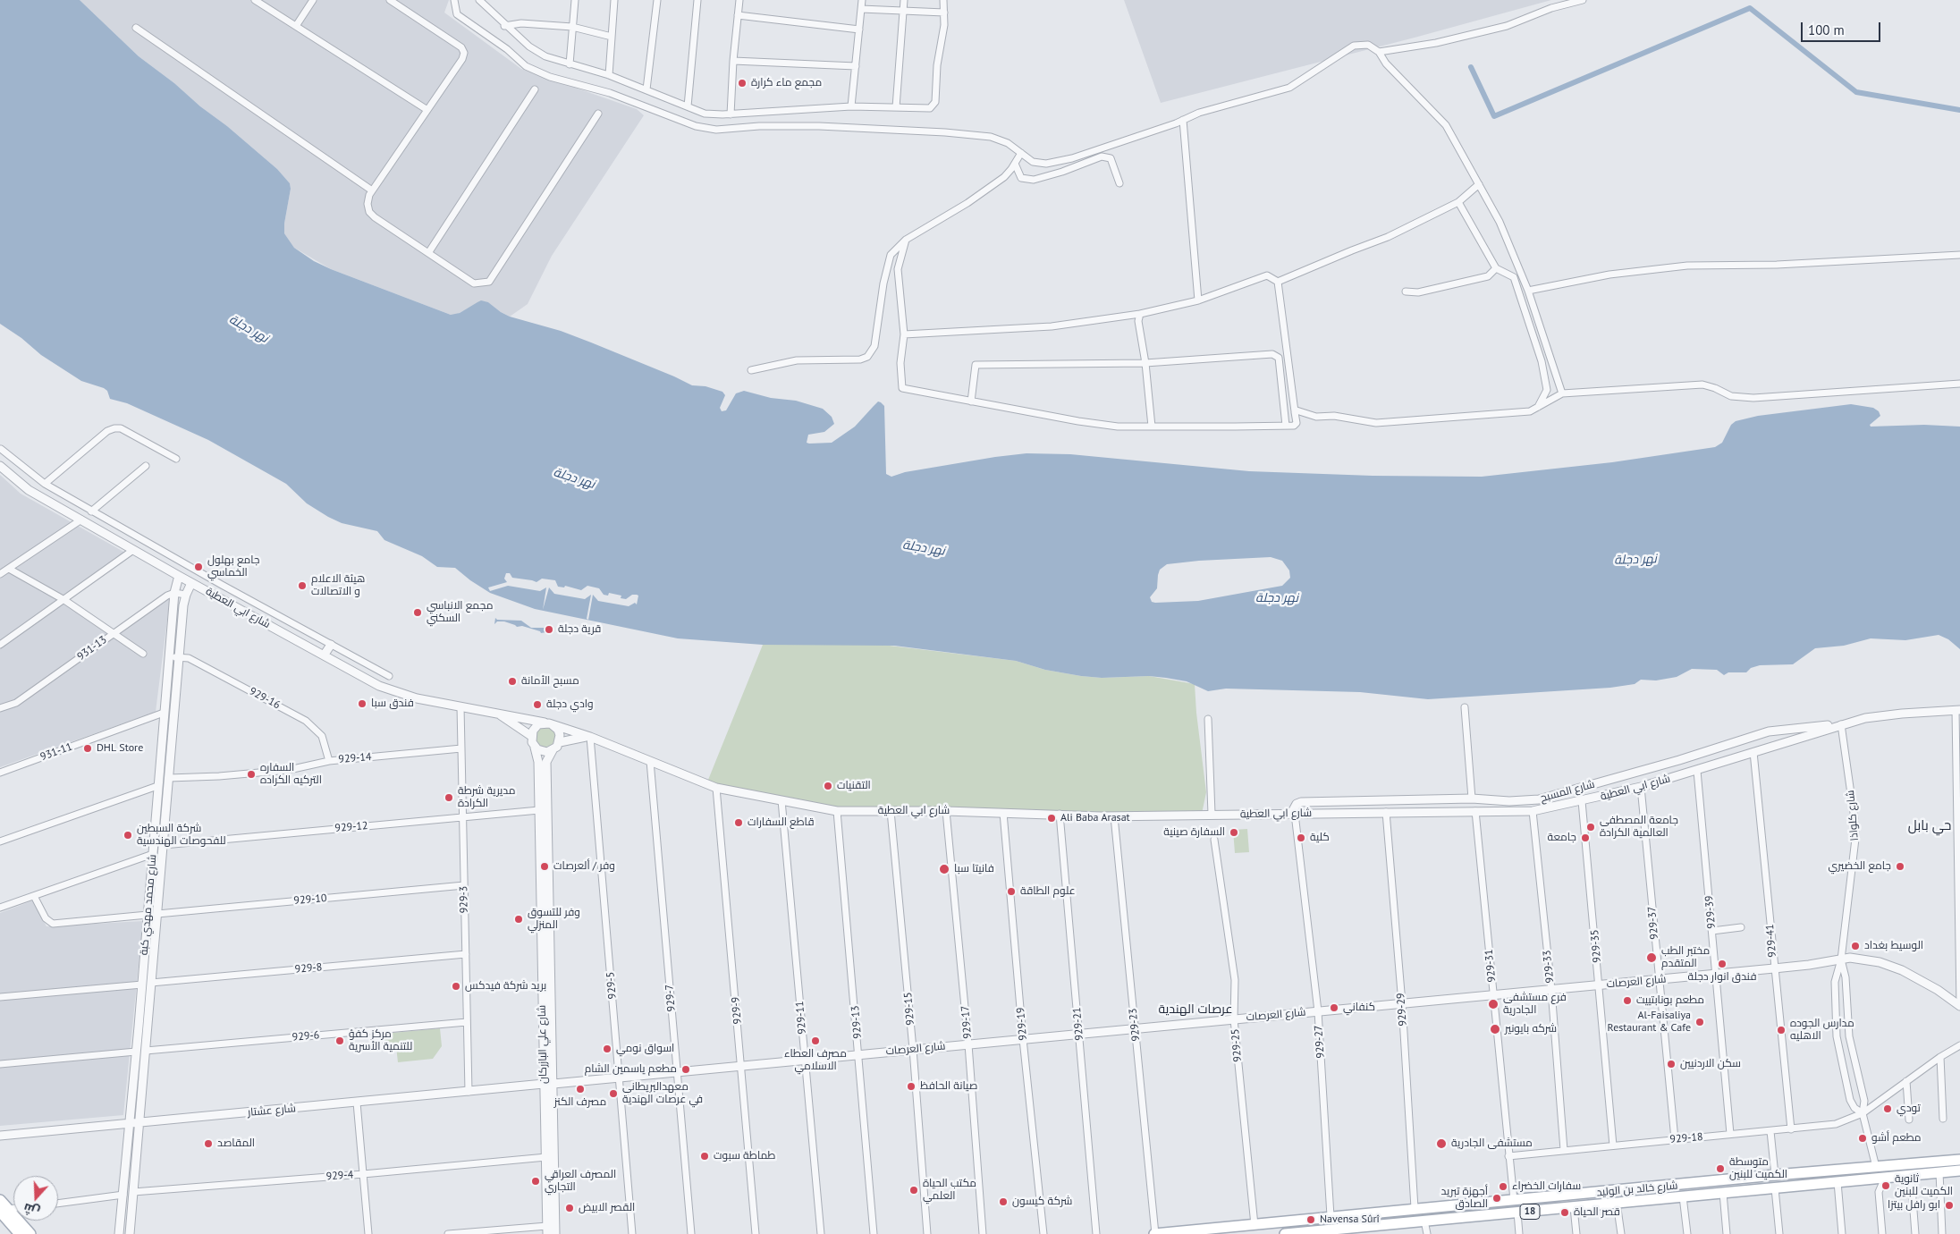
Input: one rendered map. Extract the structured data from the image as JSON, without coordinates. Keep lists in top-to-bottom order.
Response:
{
  "streets": {
    "main road": ["شارع خالد بن الوليد", "18"],
    "street": [
      "شارع ابي العطية",
      "931-13",
      "929-16",
      "931-11",
      "929-14",
      "شارع المسبح",
      "شارع كلواذا",
      "929-12",
      "929-10",
      "929-3",
      "شارع محمد مهدي كبة",
      "929-39",
      "929-37",
      "929-41",
      "929-35",
      "929-31",
      "929-33",
      "929-8",
      "شارع العرصات",
      "929-5",
      "929-7",
      "929-15",
      "929-29",
      "929-9",
      "929-11",
      "929-13",
      "929-17",
      "929-19",
      "929-21",
      "929-23",
      "929-6",
      "929-27",
      "شارع علي البازركان",
      "929-25",
      "شارع عشتار",
      "929-18",
      "929-4"
    ]
  },
  "crossings": [
    ["شارع ابي العطية", "شارع المسبح"],
    ["شارع ابي العطية", "شارع كلواذا"],
    ["شارع ابي العطية", "929-3"],
    ["شارع ابي العطية", "شارع محمد مهدي كبة"],
    ["شارع ابي العطية", "929-39"],
    ["شارع ابي العطية", "929-37"],
    ["شارع ابي العطية", "929-41"],
    ["شارع ابي العطية", "929-35"],
    ["شارع ابي العطية", "929-31"],
    ["شارع ابي العطية", "929-33"],
    ["شارع ابي العطية", "929-5"],
    ["شارع ابي العطية", "929-7"],
    ["شارع ابي العطية", "929-15"],
    ["شارع ابي العطية", "929-29"],
    ["شارع ابي العطية", "929-9"],
    ["شارع ابي العطية", "929-11"],
    ["شارع ابي العطية", "929-13"],
    ["شارع ابي العطية", "929-17"],
    ["شارع ابي العطية", "929-19"],
    ["شارع ابي العطية", "929-21"],
    ["شارع ابي العطية", "929-23"],
    ["شارع ابي العطية", "929-27"],
    ["شارع ابي العطية", "شارع علي البازركان"],
    ["931-13", "شارع محمد مهدي كبة"],
    ["929-16", "929-14"],
    ["929-16", "شارع محمد مهدي كبة"],
    ["931-11", "شارع محمد مهدي كبة"],
    ["929-14", "929-3"],
    ["929-14", "شارع محمد مهدي كبة"],
    ["شارع المسبح", "شارع كلواذا"],
    ["شارع المسبح", "929-27"],
    ["شارع كلواذا", "شارع العرصات"],
    ["شارع كلواذا", "929-18"],
    ["شارع كلواذا", "شارع خالد بن الوليد"],
    ["929-12", "929-3"],
    ["929-12", "شارع محمد مهدي كبة"],
    ["929-12", "شارع علي البازركان"],
    ["929-10", "929-3"],
    ["929-10", "شارع محمد مهدي كبة"],
    ["929-3", "929-8"],
    ["929-3", "929-6"],
    ["929-3", "شارع عشتار"],
    ["شارع محمد مهدي كبة", "929-8"],
    ["شارع محمد مهدي كبة", "929-6"],
    ["شارع محمد مهدي كبة", "شارع عشتار"],
    ["شارع محمد مهدي كبة", "929-4"],
    ["929-39", "شارع العرصات"],
    ["929-39", "929-18"],
    ["929-37", "شارع العرصات"],
    ["929-37", "929-18"],
    ["929-41", "شارع العرصات"],
    ["929-41", "929-18"],
    ["929-35", "شارع العرصات"],
    ["929-35", "929-18"],
    ["929-31", "شارع العرصات"],
    ["929-31", "929-18"],
    ["929-31", "شارع خالد بن الوليد"],
    ["929-33", "شارع العرصات"],
    ["929-33", "929-18"],
    ["شارع العرصات", "929-5"],
    ["شارع العرصات", "929-7"],
    ["شارع العرصات", "929-15"],
    ["شارع العرصات", "929-29"],
    ["شارع العرصات", "929-9"],
    ["شارع العرصات", "929-11"],
    ["شارع العرصات", "929-13"],
    ["شارع العرصات", "929-17"],
    ["شارع العرصات", "929-19"],
    ["شارع العرصات", "929-21"],
    ["شارع العرصات", "929-23"],
    ["شارع العرصات", "929-27"],
    ["شارع العرصات", "شارع علي البازركان"],
    ["شارع العرصات", "929-25"],
    ["929-29", "شارع خالد بن الوليد"],
    ["929-23", "شارع خالد بن الوليد"],
    ["929-27", "شارع خالد بن الوليد"],
    ["شارع علي البازركان", "شارع عشتار"],
    ["شارع علي البازركان", "929-4"],
    ["929-25", "شارع خالد بن الوليد"]
  ],
  "districts": ["حي بابل", "عرصات الهندية"],
  "water": ["نهر دجلة"],
  "places": [
    "مجمع ماء كرارة",
    "جامع بهلول الخماسي",
    "هيئة الاعلام و الاتصالات",
    "مجمع الانباسي السكني",
    "قرية دجلة",
    "مسبح الأمانة",
    "فندق سبا",
    "وادي دجلة",
    "DHL Store",
    "السفاره التركيه الكراده",
    "التقنيات",
    "مديرية شرطة الكرادة",
    "Ali Baba Arasat",
    "قاطع السفارات",
    "جامعة المصطفى العالمية الكرادة",
    "السفارة صينية",
    "شركة السبطين للفحوصات الهندسية",
    "كلية",
    "جامعة",
    "وفر / ألعرصات",
    "جامع الخضيري",
    "فانيتا سبا",
    "علوم الطاقة",
    "وفر للتسوق المنزلي",
    "الوسيط بغداد",
    "مختبر الطب المتقدم",
    "فندق انوار دجلة",
    "بريد شركة فيدكس",
    "مطعم بونابتييت",
    "فرع مستشفى الجادرية",
    "كنفاني",
    "Al-Faisaliya Restaurant & Cafe",
    "شركه بايونير",
    "مدارس الجوده الاهليه",
    "مركز كفؤ للتنمية الأسرية",
    "مصرف العطاء الاسلامي",
    "اسواق نومي",
    "سكن الاردنيين",
    "مطعم ياسمين الشام",
    "صيانة الحافظ",
    "مصرف الكنز",
    "معهدالبريطاني في عرصات الهندية",
    "تودي",
    "مطعم أشو",
    "المقاصد",
    "مستشفى الجادرية",
    "طماطة سبوت",
    "متوسطة الكميت للبنين",
    "المصرف العراقي التجاري",
    "ثانوية الكميت للبنين",
    "سفارات الخضراء",
    "مكتب الحياة العلمي",
    "أجهزة تبريد الصادق",
    "شركة كيسون",
    "ابو رافل بيتزا",
    "القصر الابيض",
    "قصر الحياة",
    "Navensa Sûrî"
  ],
  "scale_bar": "100 m",
  "north": "bottom"
}
